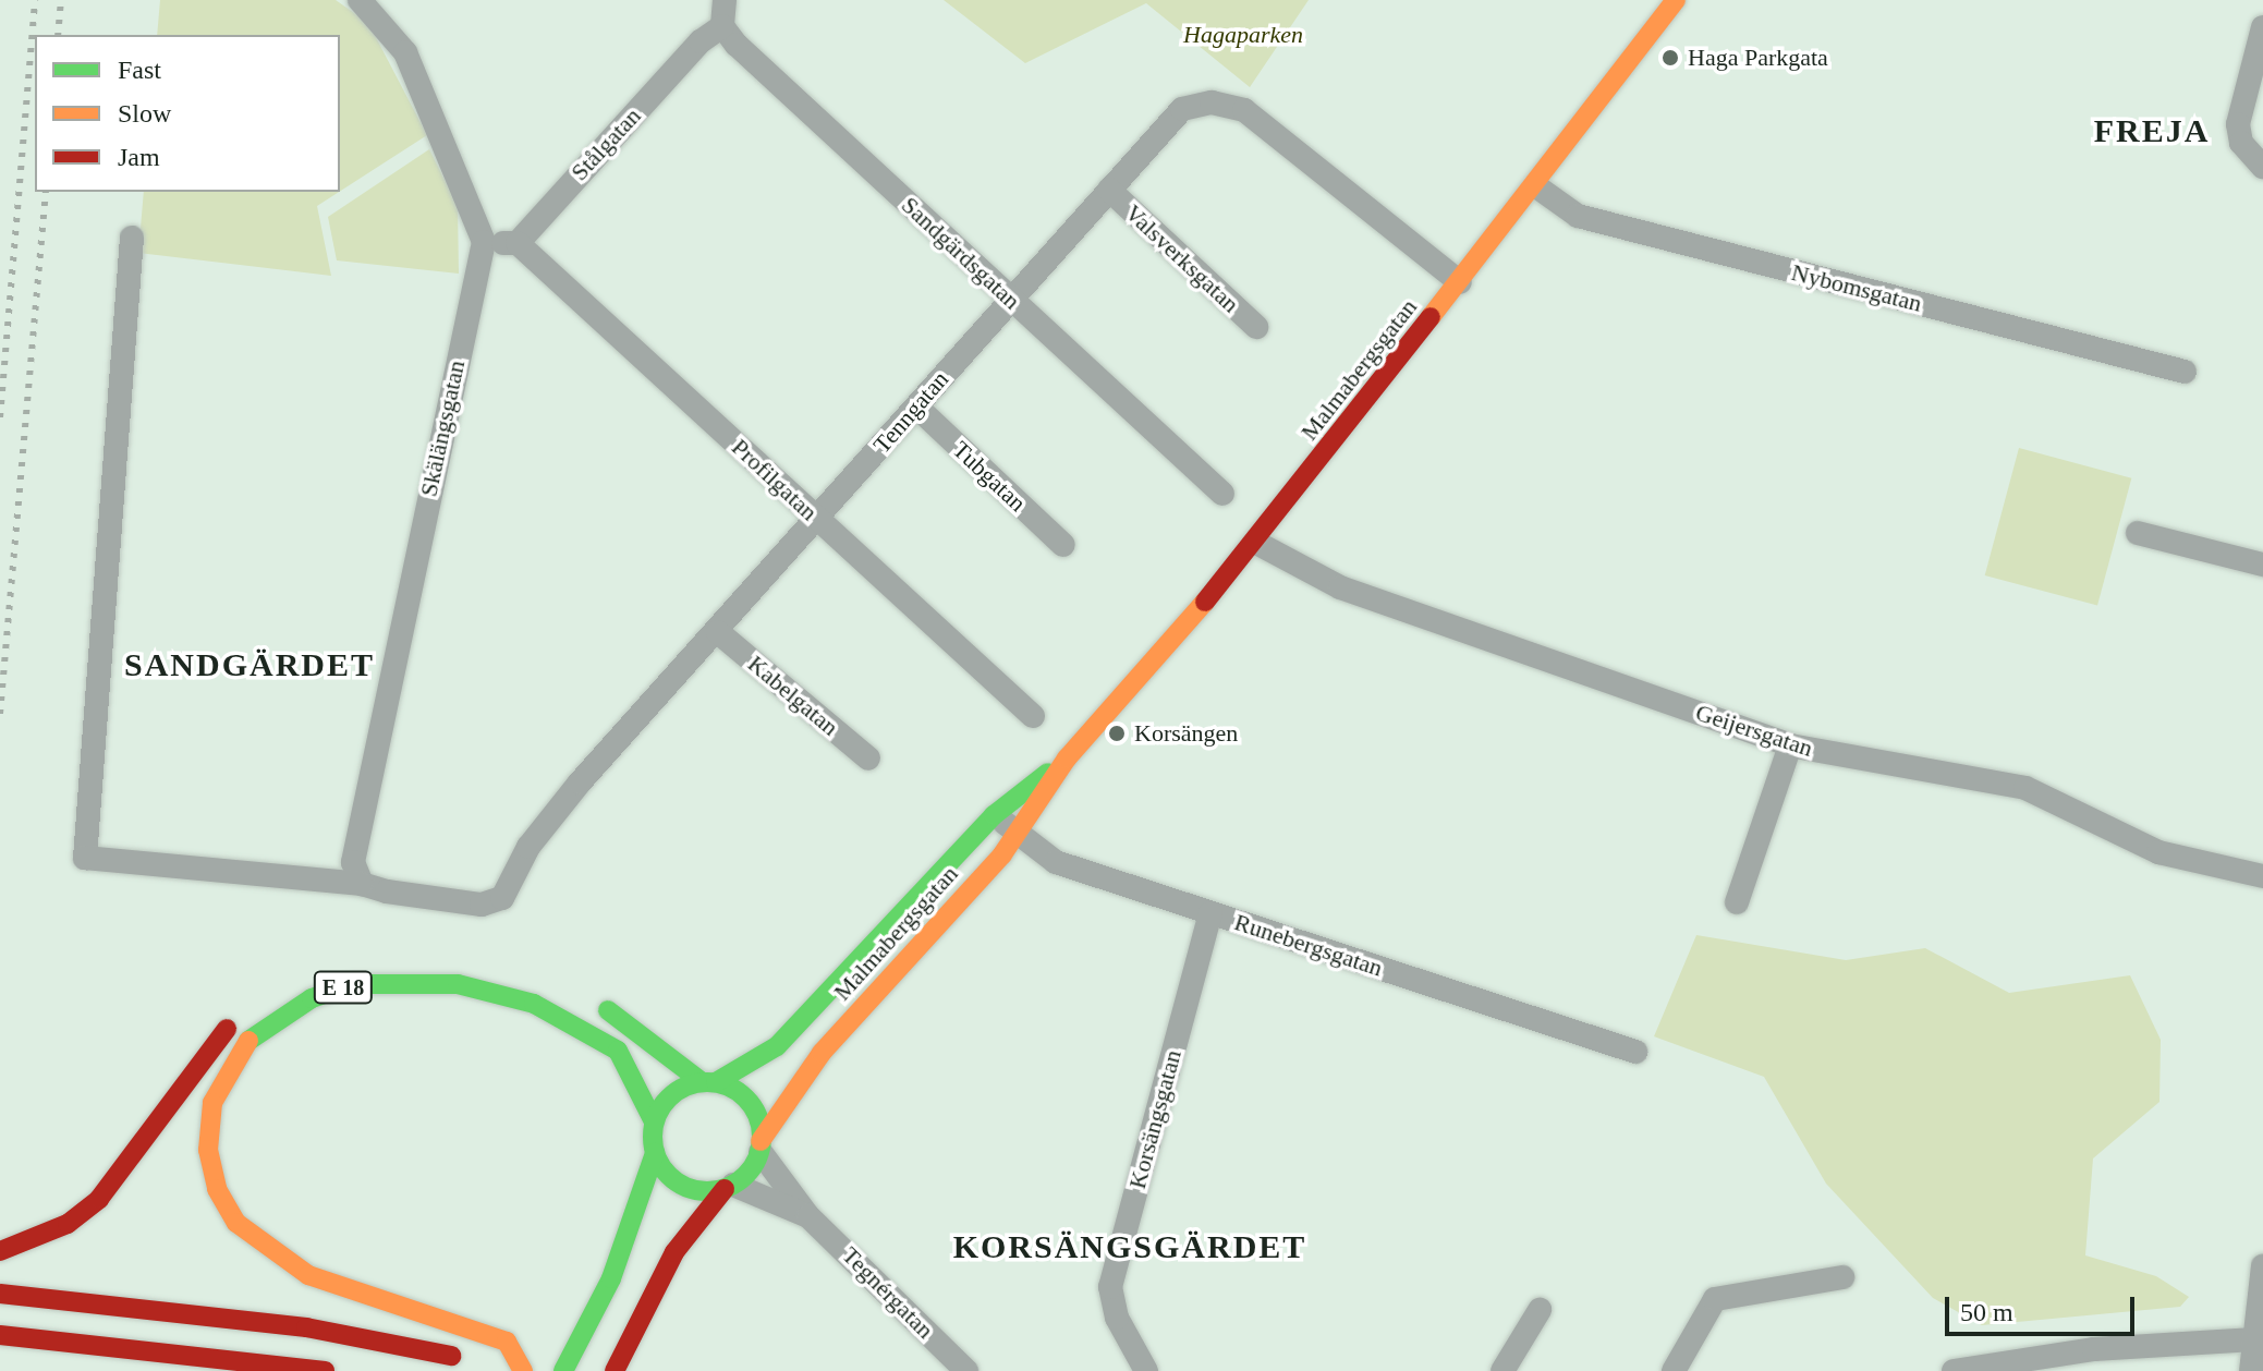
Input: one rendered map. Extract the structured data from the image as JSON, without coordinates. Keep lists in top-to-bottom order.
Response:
{
  "streets": {
    "main road": ["Malmabergsgatan", "E 18"],
    "street": [
      "Stålgatan",
      "Sandgärdsgatan",
      "Valsverksgatan",
      "Nybomsgatan",
      "Tenngatan",
      "Skälängsgatan",
      "Tubgatan",
      "Profilgatan",
      "Kabelgatan",
      "Geijersgatan",
      "Runebergsgatan",
      "Korsängsgatan",
      "Tegnérgatan"
    ]
  },
  "crossings": [
    ["Stålgatan", "Sandgärdsgatan"],
    ["Stålgatan", "Profilgatan"],
    ["Sandgärdsgatan", "Tenngatan"],
    ["Valsverksgatan", "Tenngatan"],
    ["Nybomsgatan", "Malmabergsgatan"],
    ["Malmabergsgatan", "Tenngatan"],
    ["Malmabergsgatan", "Geijersgatan"],
    ["Malmabergsgatan", "Runebergsgatan"],
    ["Malmabergsgatan", "E 18"],
    ["Malmabergsgatan", "Tegnérgatan"],
    ["Tenngatan", "Skälängsgatan"],
    ["Tenngatan", "Tubgatan"],
    ["Tenngatan", "Profilgatan"],
    ["Tenngatan", "Kabelgatan"],
    ["Runebergsgatan", "Korsängsgatan"],
    ["E 18", "Tegnérgatan"]
  ],
  "districts": ["FREJA", "SANDGÄRDET", "KORSÄNGSGÄRDET"],
  "parks": ["Hagaparken"],
  "places": ["Haga Parkgata", "Korsängen"],
  "legend": ["Fast", "Slow", "Jam"],
  "scale_bar": "50 m"
}
